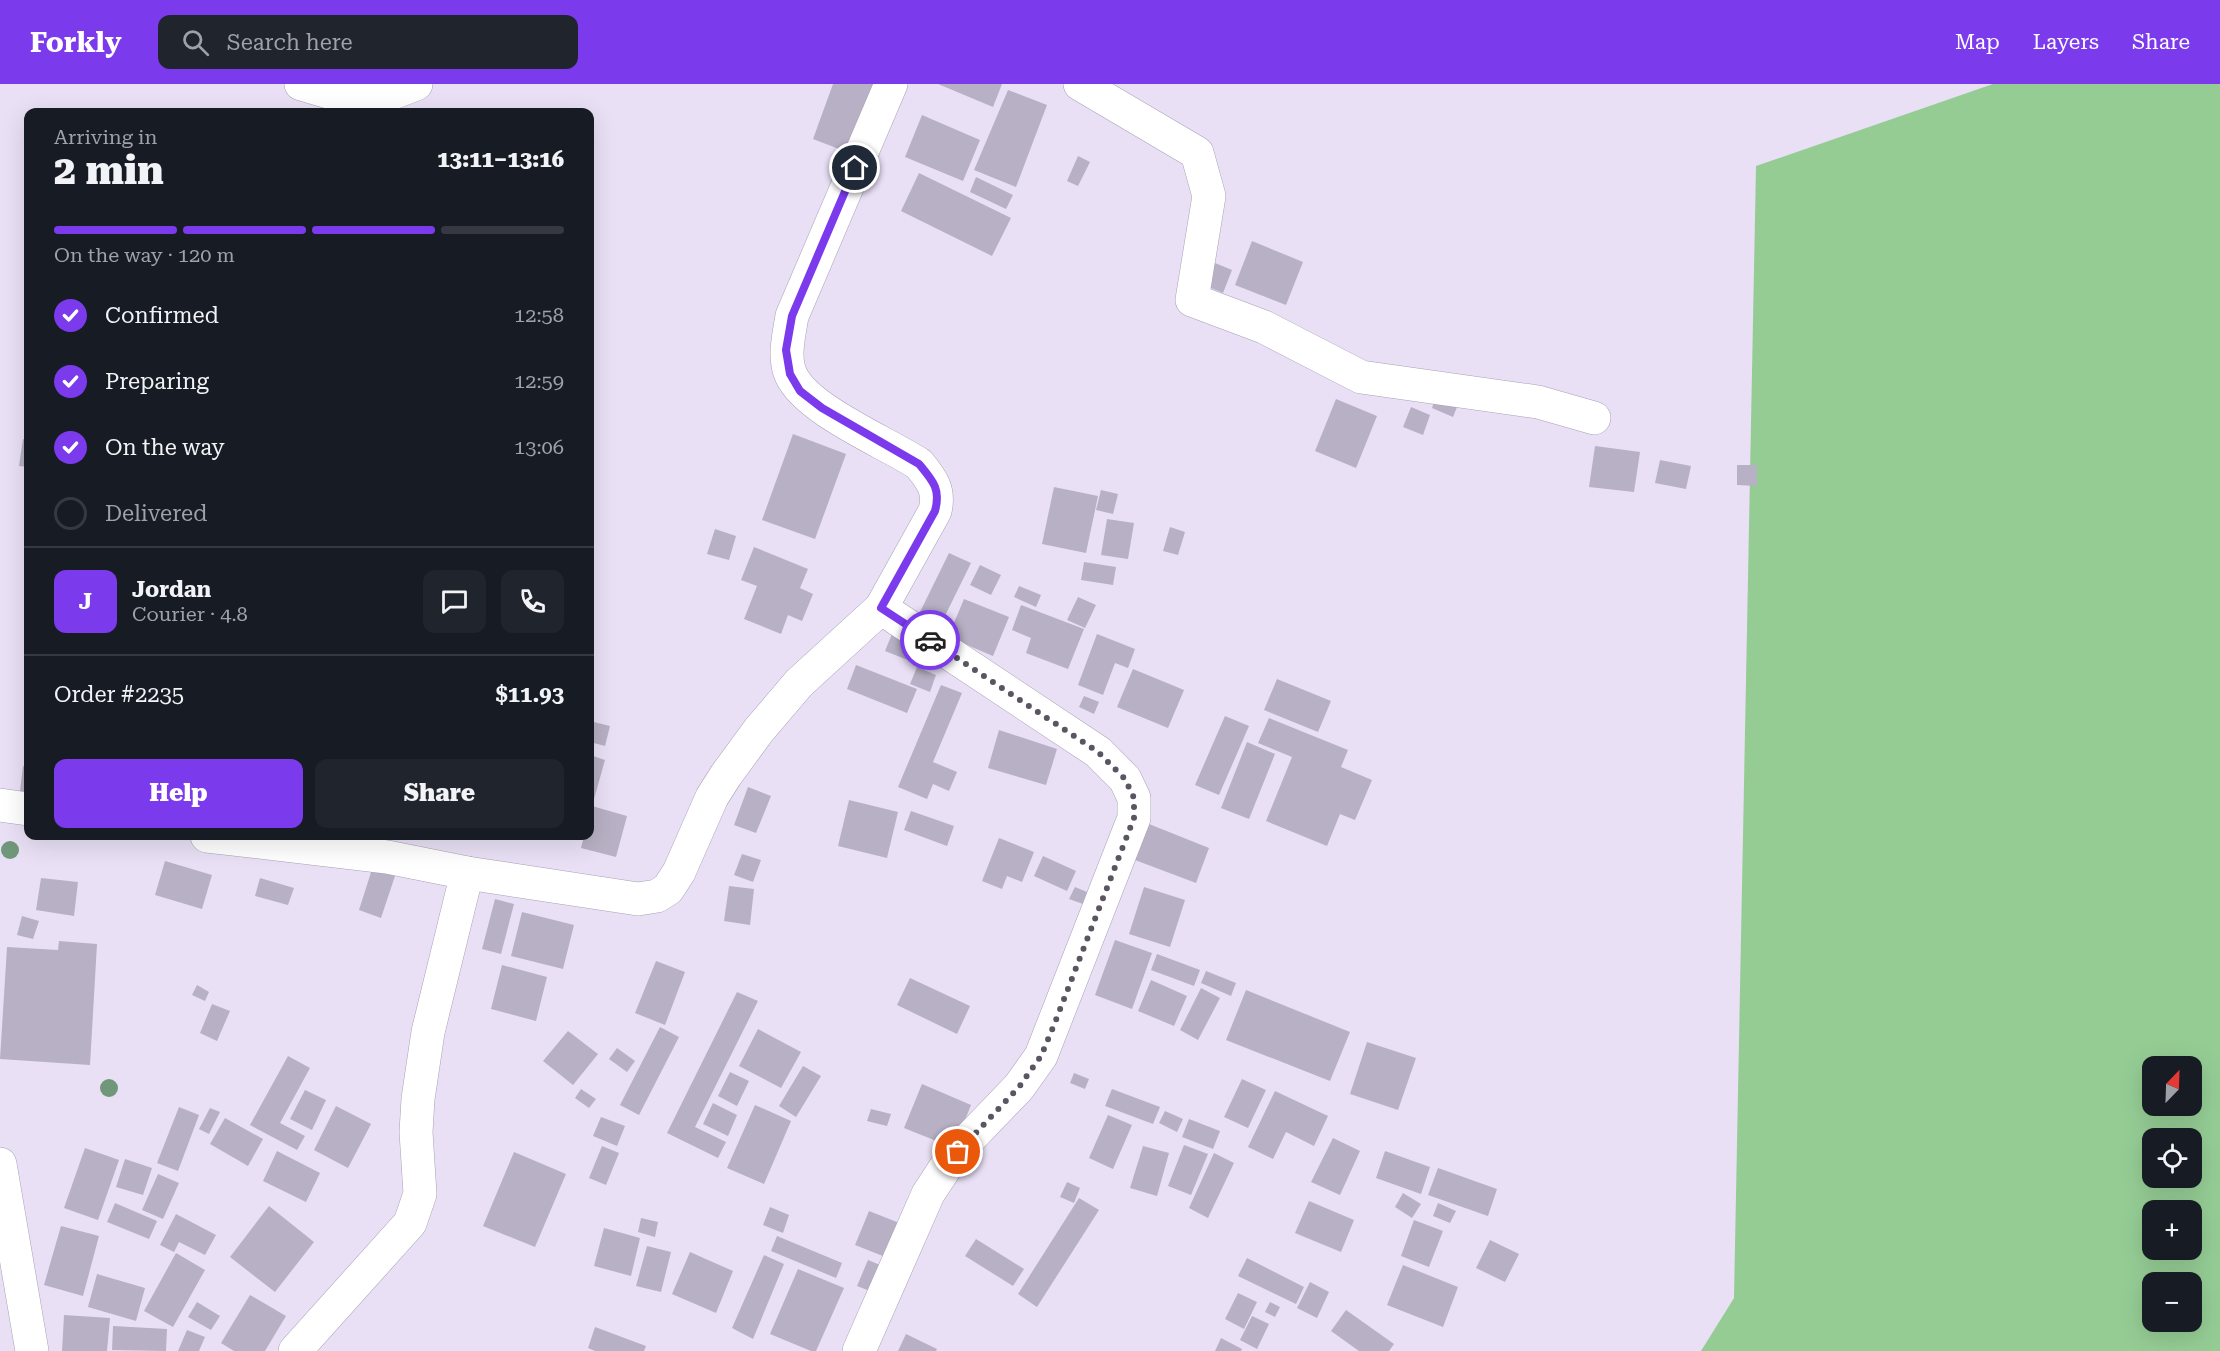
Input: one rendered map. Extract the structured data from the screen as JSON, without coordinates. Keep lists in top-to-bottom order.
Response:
{
  "north": "top right",
  "page": {
    "header": "Forkly",
    "search": "Search here",
    "nav": ["Map", "Layers", "Share"],
    "heading": ["2 min", "Arriving in", "13:11–13:16"],
    "panel": [
      "Jordan",
      "Courier · 4.8",
      "Order #2235",
      "$11.93"
    ],
    "bar": "On the way · 120 m",
    "list": [
      ["Confirmed", "12:58"],
      ["Preparing", "12:59"],
      ["On the way", "13:06"],
      "Delivered"
    ],
    "round": "J",
    "buttons": ["Help", "Share"],
    "map_buttons": ["+", "−"]
  }
}
